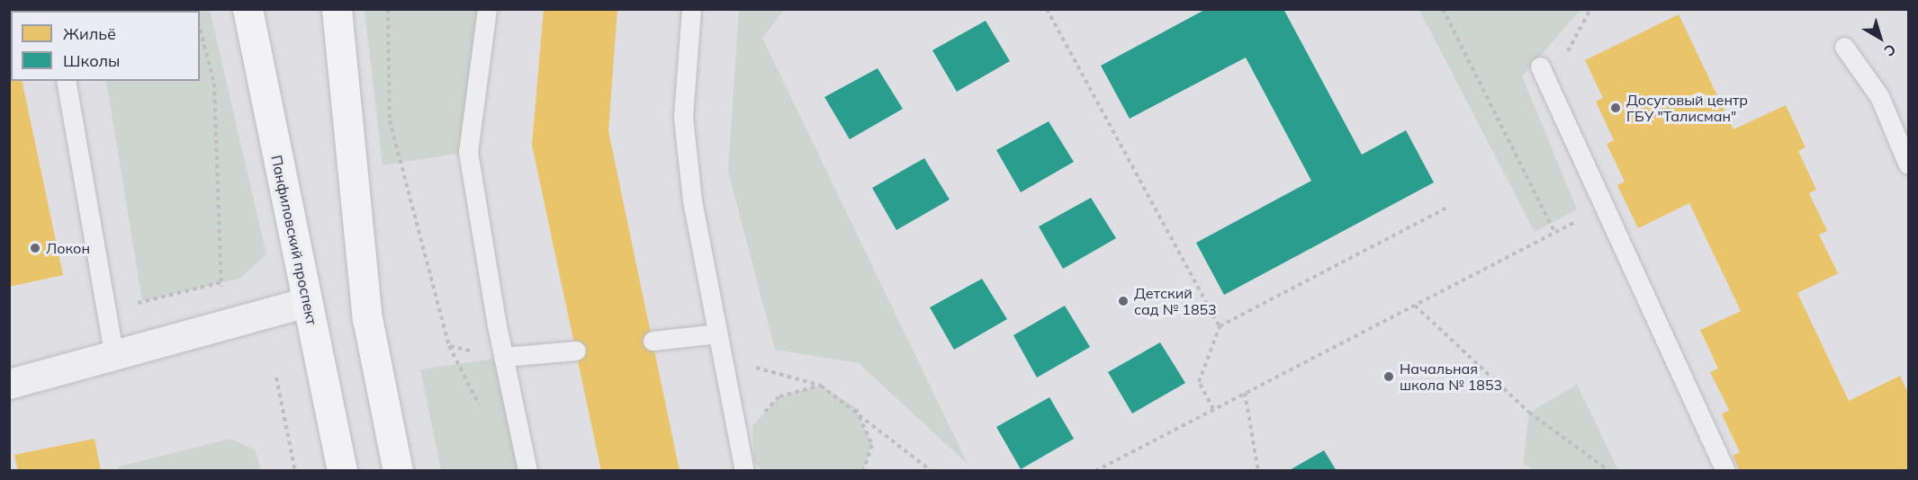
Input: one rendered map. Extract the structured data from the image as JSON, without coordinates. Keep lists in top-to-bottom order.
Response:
{
  "streets": {
    "main road": ["Панфиловский проспект"]
  },
  "places": [
    "Досуговый центр ГБУ \"Талисман\"",
    "Локон",
    "Детский сад № 1853",
    "Начальная школа № 1853"
  ],
  "legend": ["Жильё", "Школы"],
  "north": "bottom right"
}
